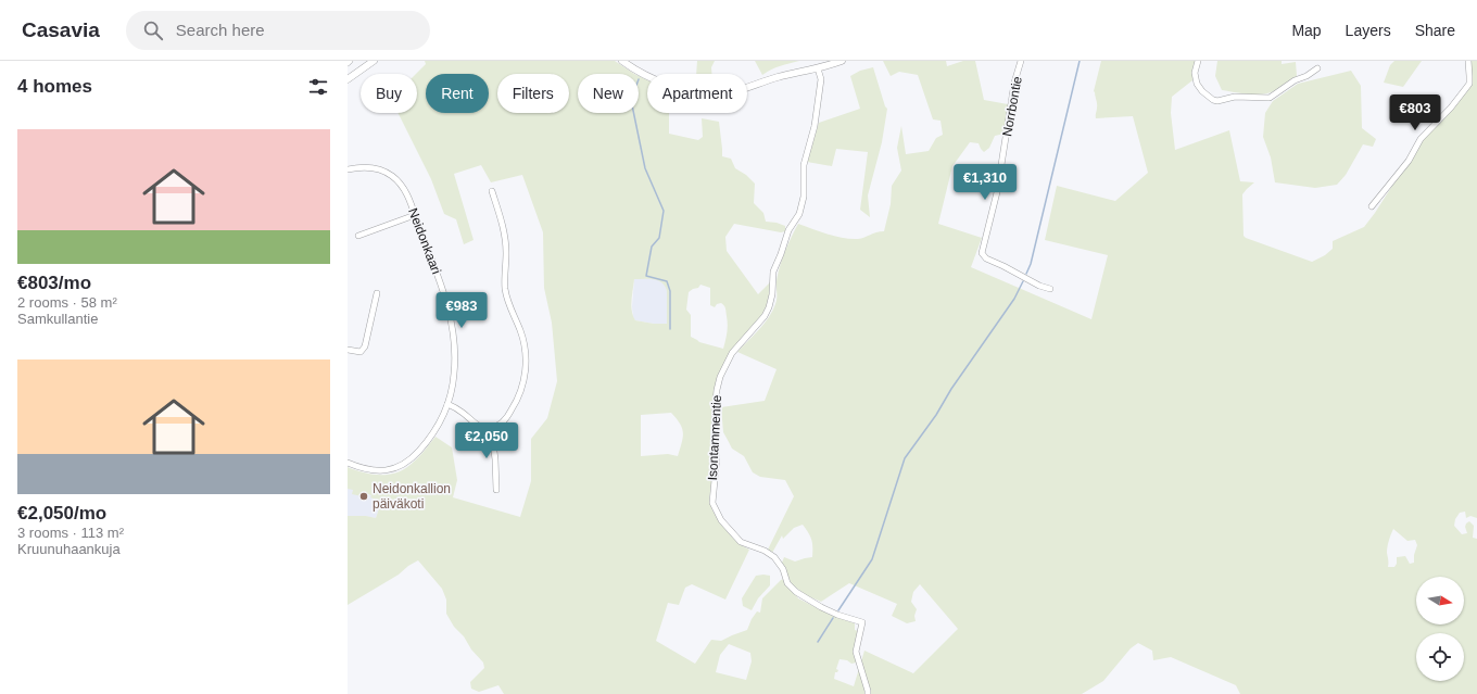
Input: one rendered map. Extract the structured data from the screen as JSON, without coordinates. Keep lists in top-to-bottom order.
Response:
{
  "streets": {
    "street": ["Norrbontie", "Neidonkaari", "Isontammentie"]
  },
  "places": ["Neidonkallion päiväkoti"],
  "north": "right",
  "page": {
    "header": "Casavia",
    "search": "Search here",
    "nav": ["Map", "Layers", "Share"],
    "heading": "4 homes",
    "chip": [
      "Buy",
      "Rent",
      "Filters",
      "New",
      "Apartment"
    ],
    "price": [
      "€803",
      "€1,310",
      "€983",
      "€2,050"
    ],
    "list": [
      {
        "name": "€803/mo",
        "note": "2 rooms · 58 m² · Samkullantie"
      },
      {
        "name": "€2,050/mo",
        "note": "3 rooms · 113 m² · Kruunuhaankuja"
      }
    ]
  }
}
